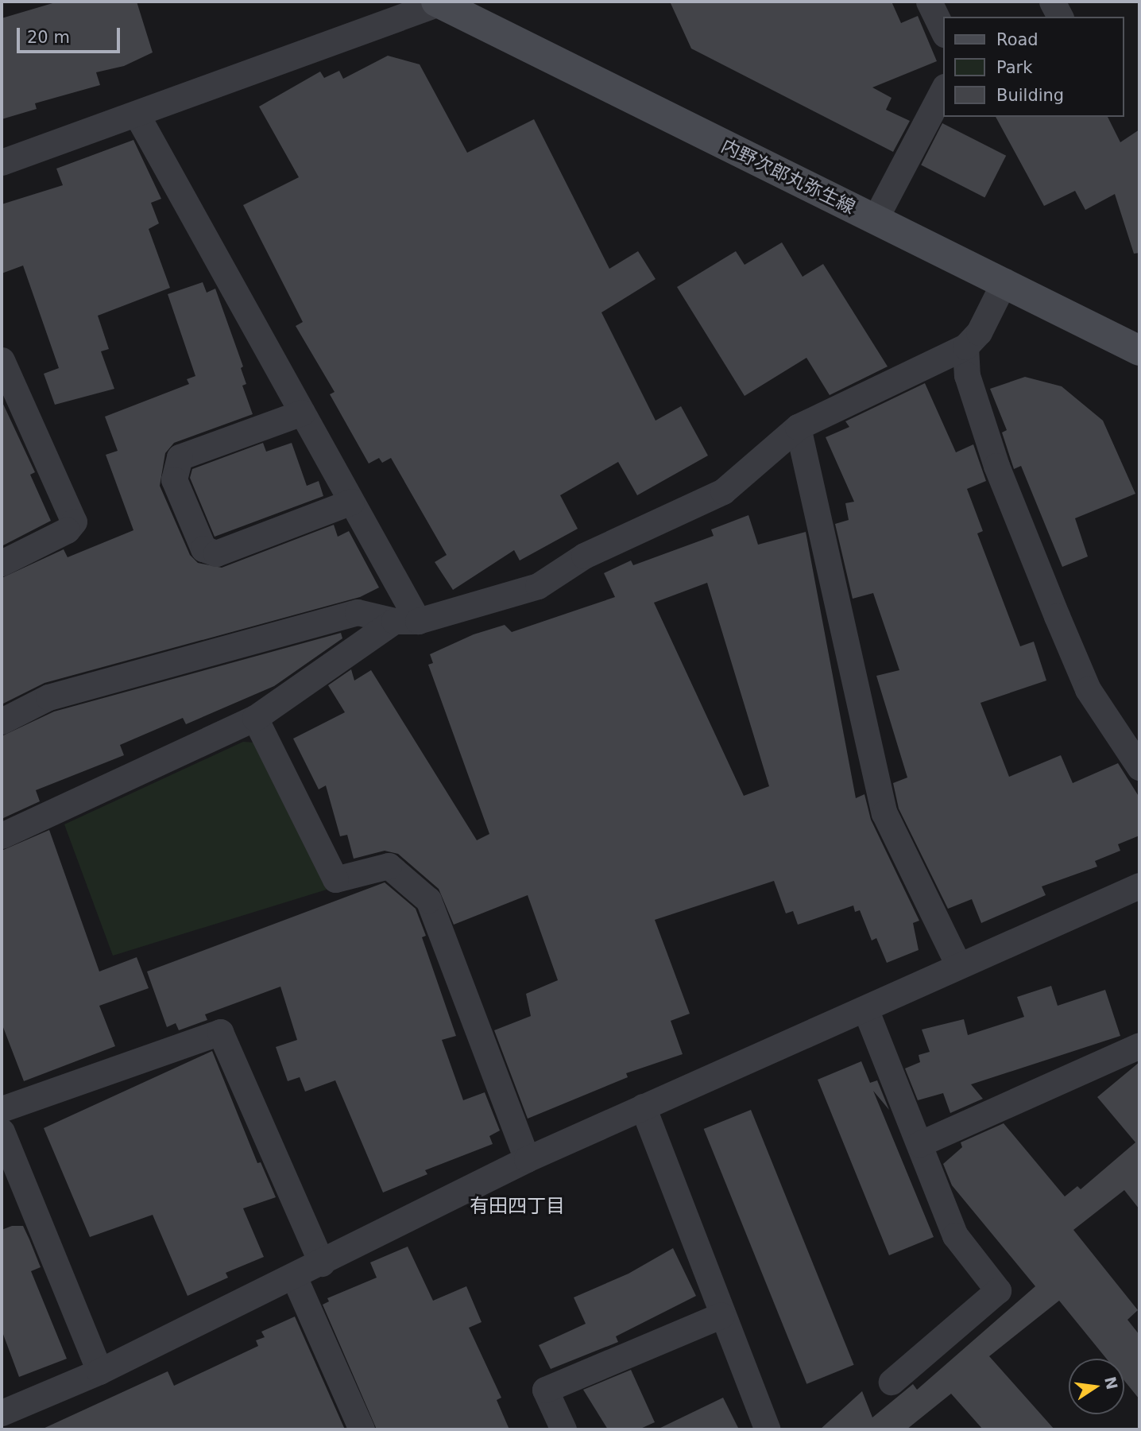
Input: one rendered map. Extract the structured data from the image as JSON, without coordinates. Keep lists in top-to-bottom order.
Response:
{
  "streets": {
    "main road": ["内野次郎丸弥生線"]
  },
  "districts": ["有田四丁目"],
  "legend": ["Road", "Park", "Building"],
  "scale_bar": "20 m",
  "north": "right"
}
